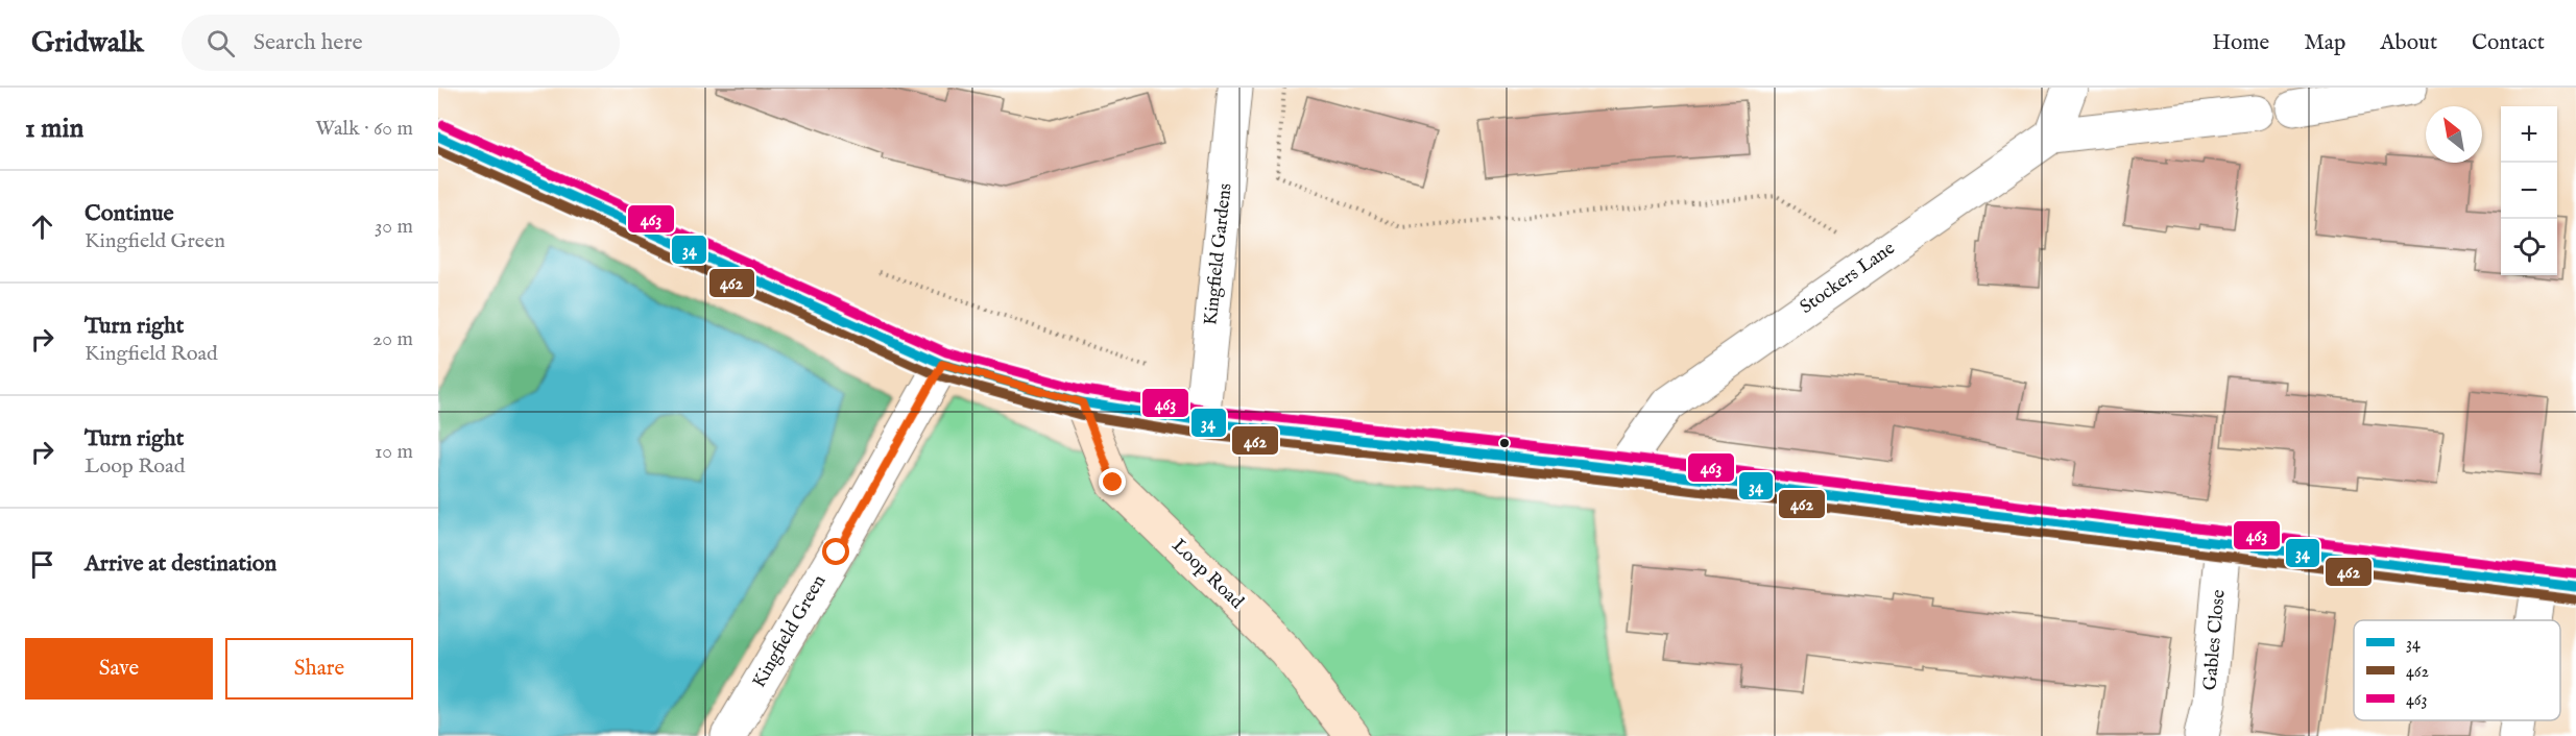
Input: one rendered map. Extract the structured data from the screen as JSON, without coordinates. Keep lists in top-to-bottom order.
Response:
{
  "streets": {
    "main road": ["Loop Road"],
    "street": [
      "Kingfield Gardens",
      "Stockers Lane",
      "Kingfield Green",
      "Gables Close"
    ]
  },
  "lines": ["transit line 463", "transit line 34", "transit line 462"],
  "legend": ["34", "462", "463"],
  "north": "top left",
  "page": {
    "header": "Gridwalk",
    "search": "Search here",
    "nav": [
      "Home",
      "Map",
      "About",
      "Contact"
    ],
    "heading": ["1 min", "Walk · 60 m"],
    "map_buttons": ["+", "−"],
    "list": [
      ["Continue", "Kingfield Green", "30 m"],
      ["Turn right", "Kingfield Road", "20 m"],
      ["Turn right", "Loop Road", "10 m"],
      "Arrive at destination"
    ],
    "buttons": ["Save", "Share"]
  }
}
